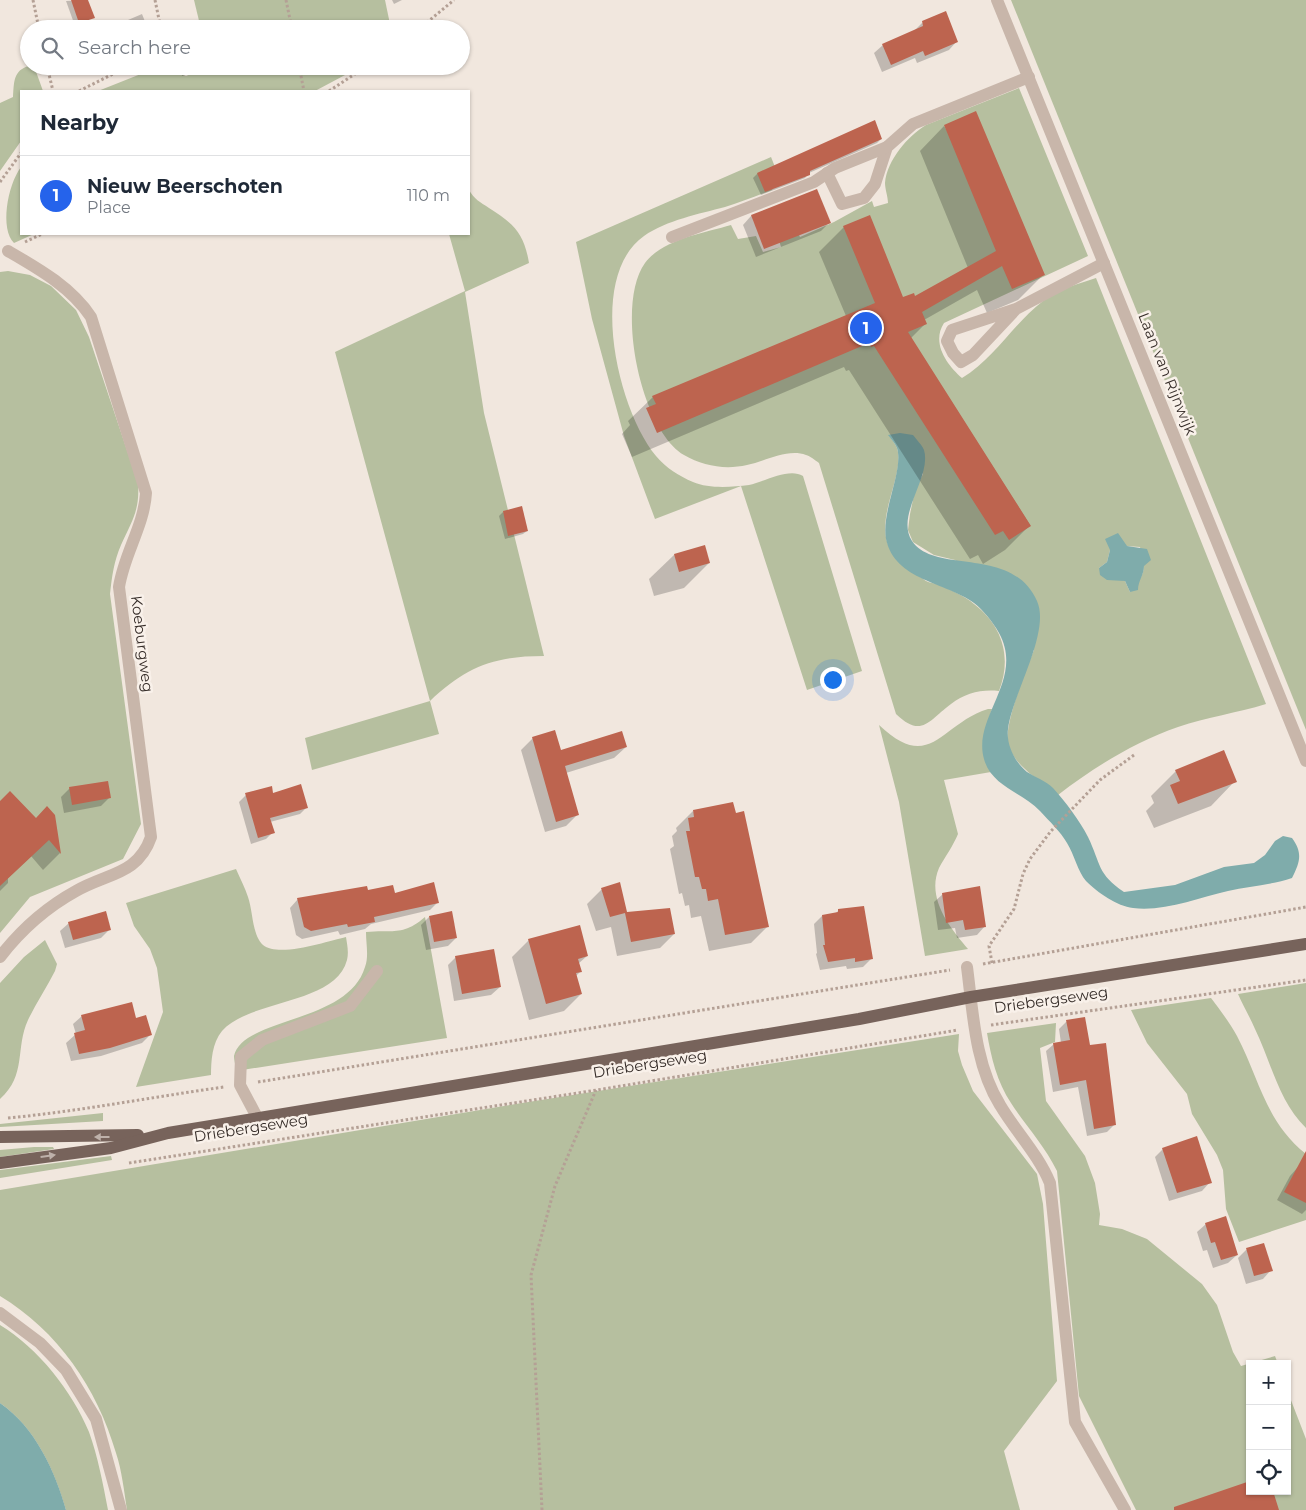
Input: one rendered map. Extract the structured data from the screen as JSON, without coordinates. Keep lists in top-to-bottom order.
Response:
{
  "streets": {
    "main road": ["Driebergseweg"],
    "street": ["Laan van Rijnwijk", "Koeburgweg"]
  },
  "page": {
    "search": "Search here",
    "heading": "Nearby",
    "list": [
      {
        "mark": "1",
        "name": "Nieuw Beerschoten",
        "note": "Place",
        "value": "110 m"
      }
    ],
    "pins": "1",
    "map_buttons": ["+", "−"]
  }
}
